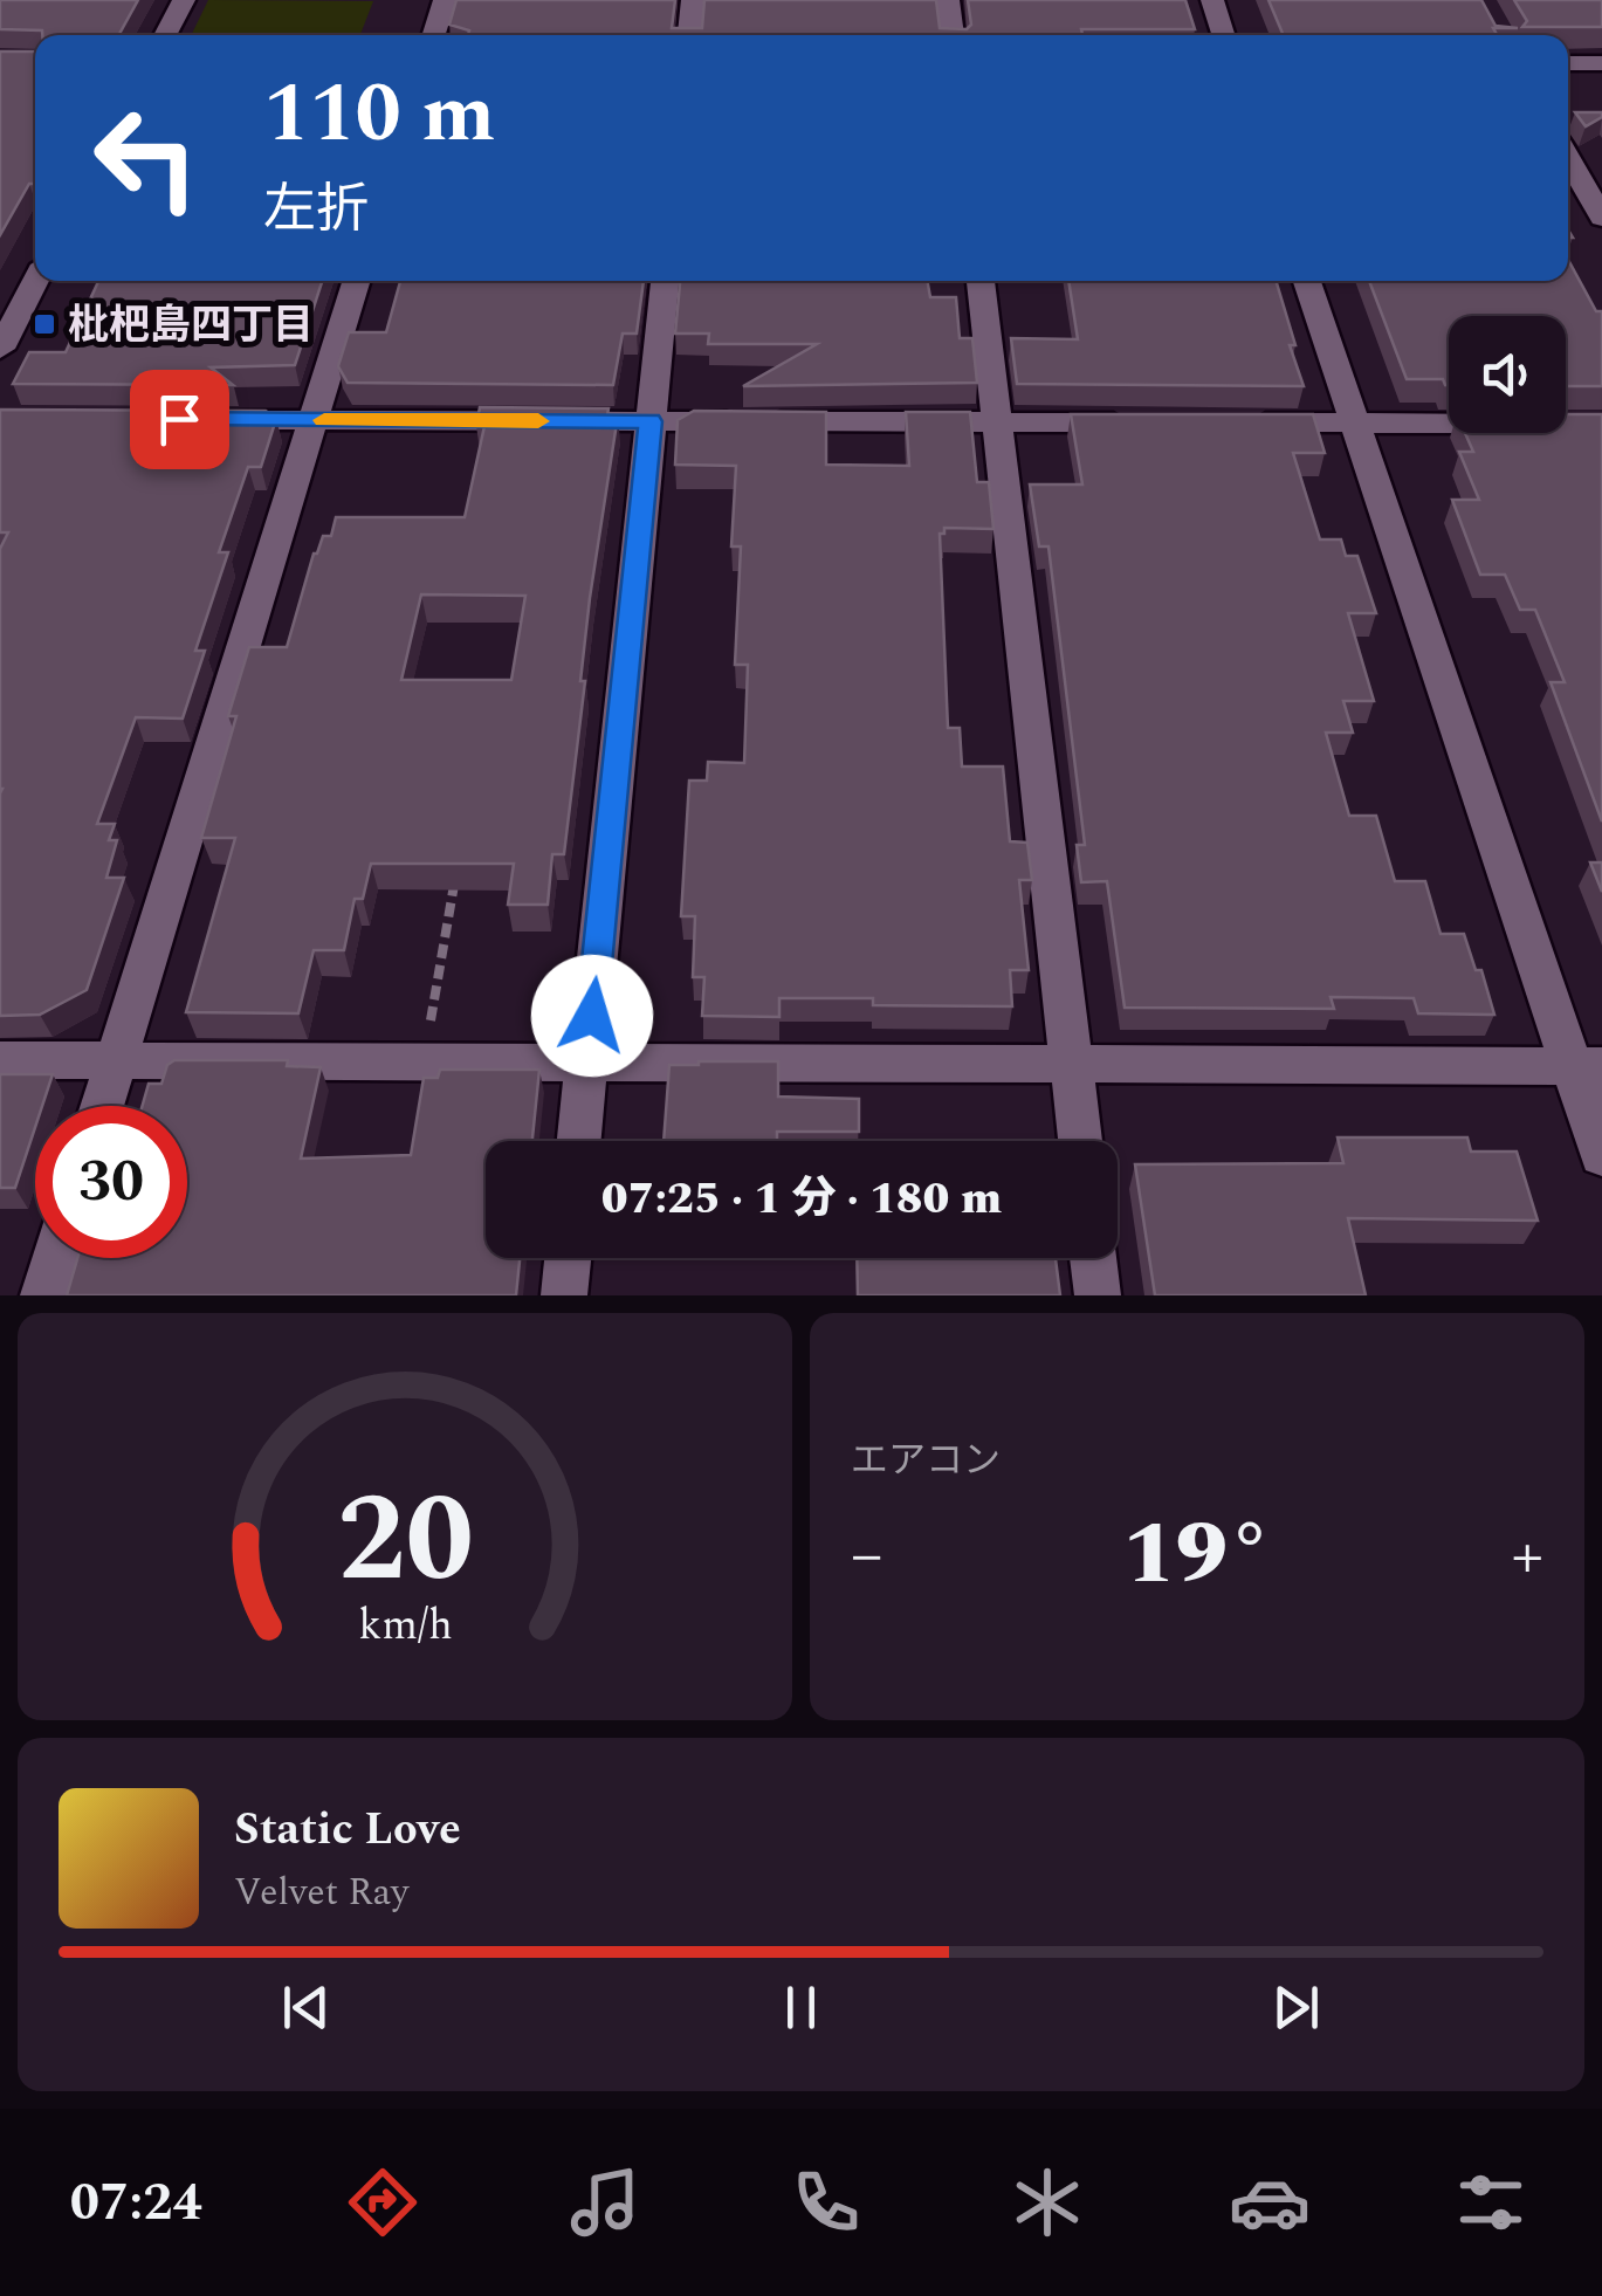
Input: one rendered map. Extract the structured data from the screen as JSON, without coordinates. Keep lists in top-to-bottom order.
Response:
{
  "places": {
    "transit": ["枇杷島四丁目"]
  },
  "page": {
    "turn": ["110 m", "左折"],
    "limit": "30",
    "trip": "07:25 · 1 分 · 180 m",
    "tile": "エアコン",
    "heat": ["−", "19°", "+"],
    "song": ["Static Love", "Velvet Ray"],
    "tabs": "07:24",
    "gauge": ["20", "km/h"]
  }
}
